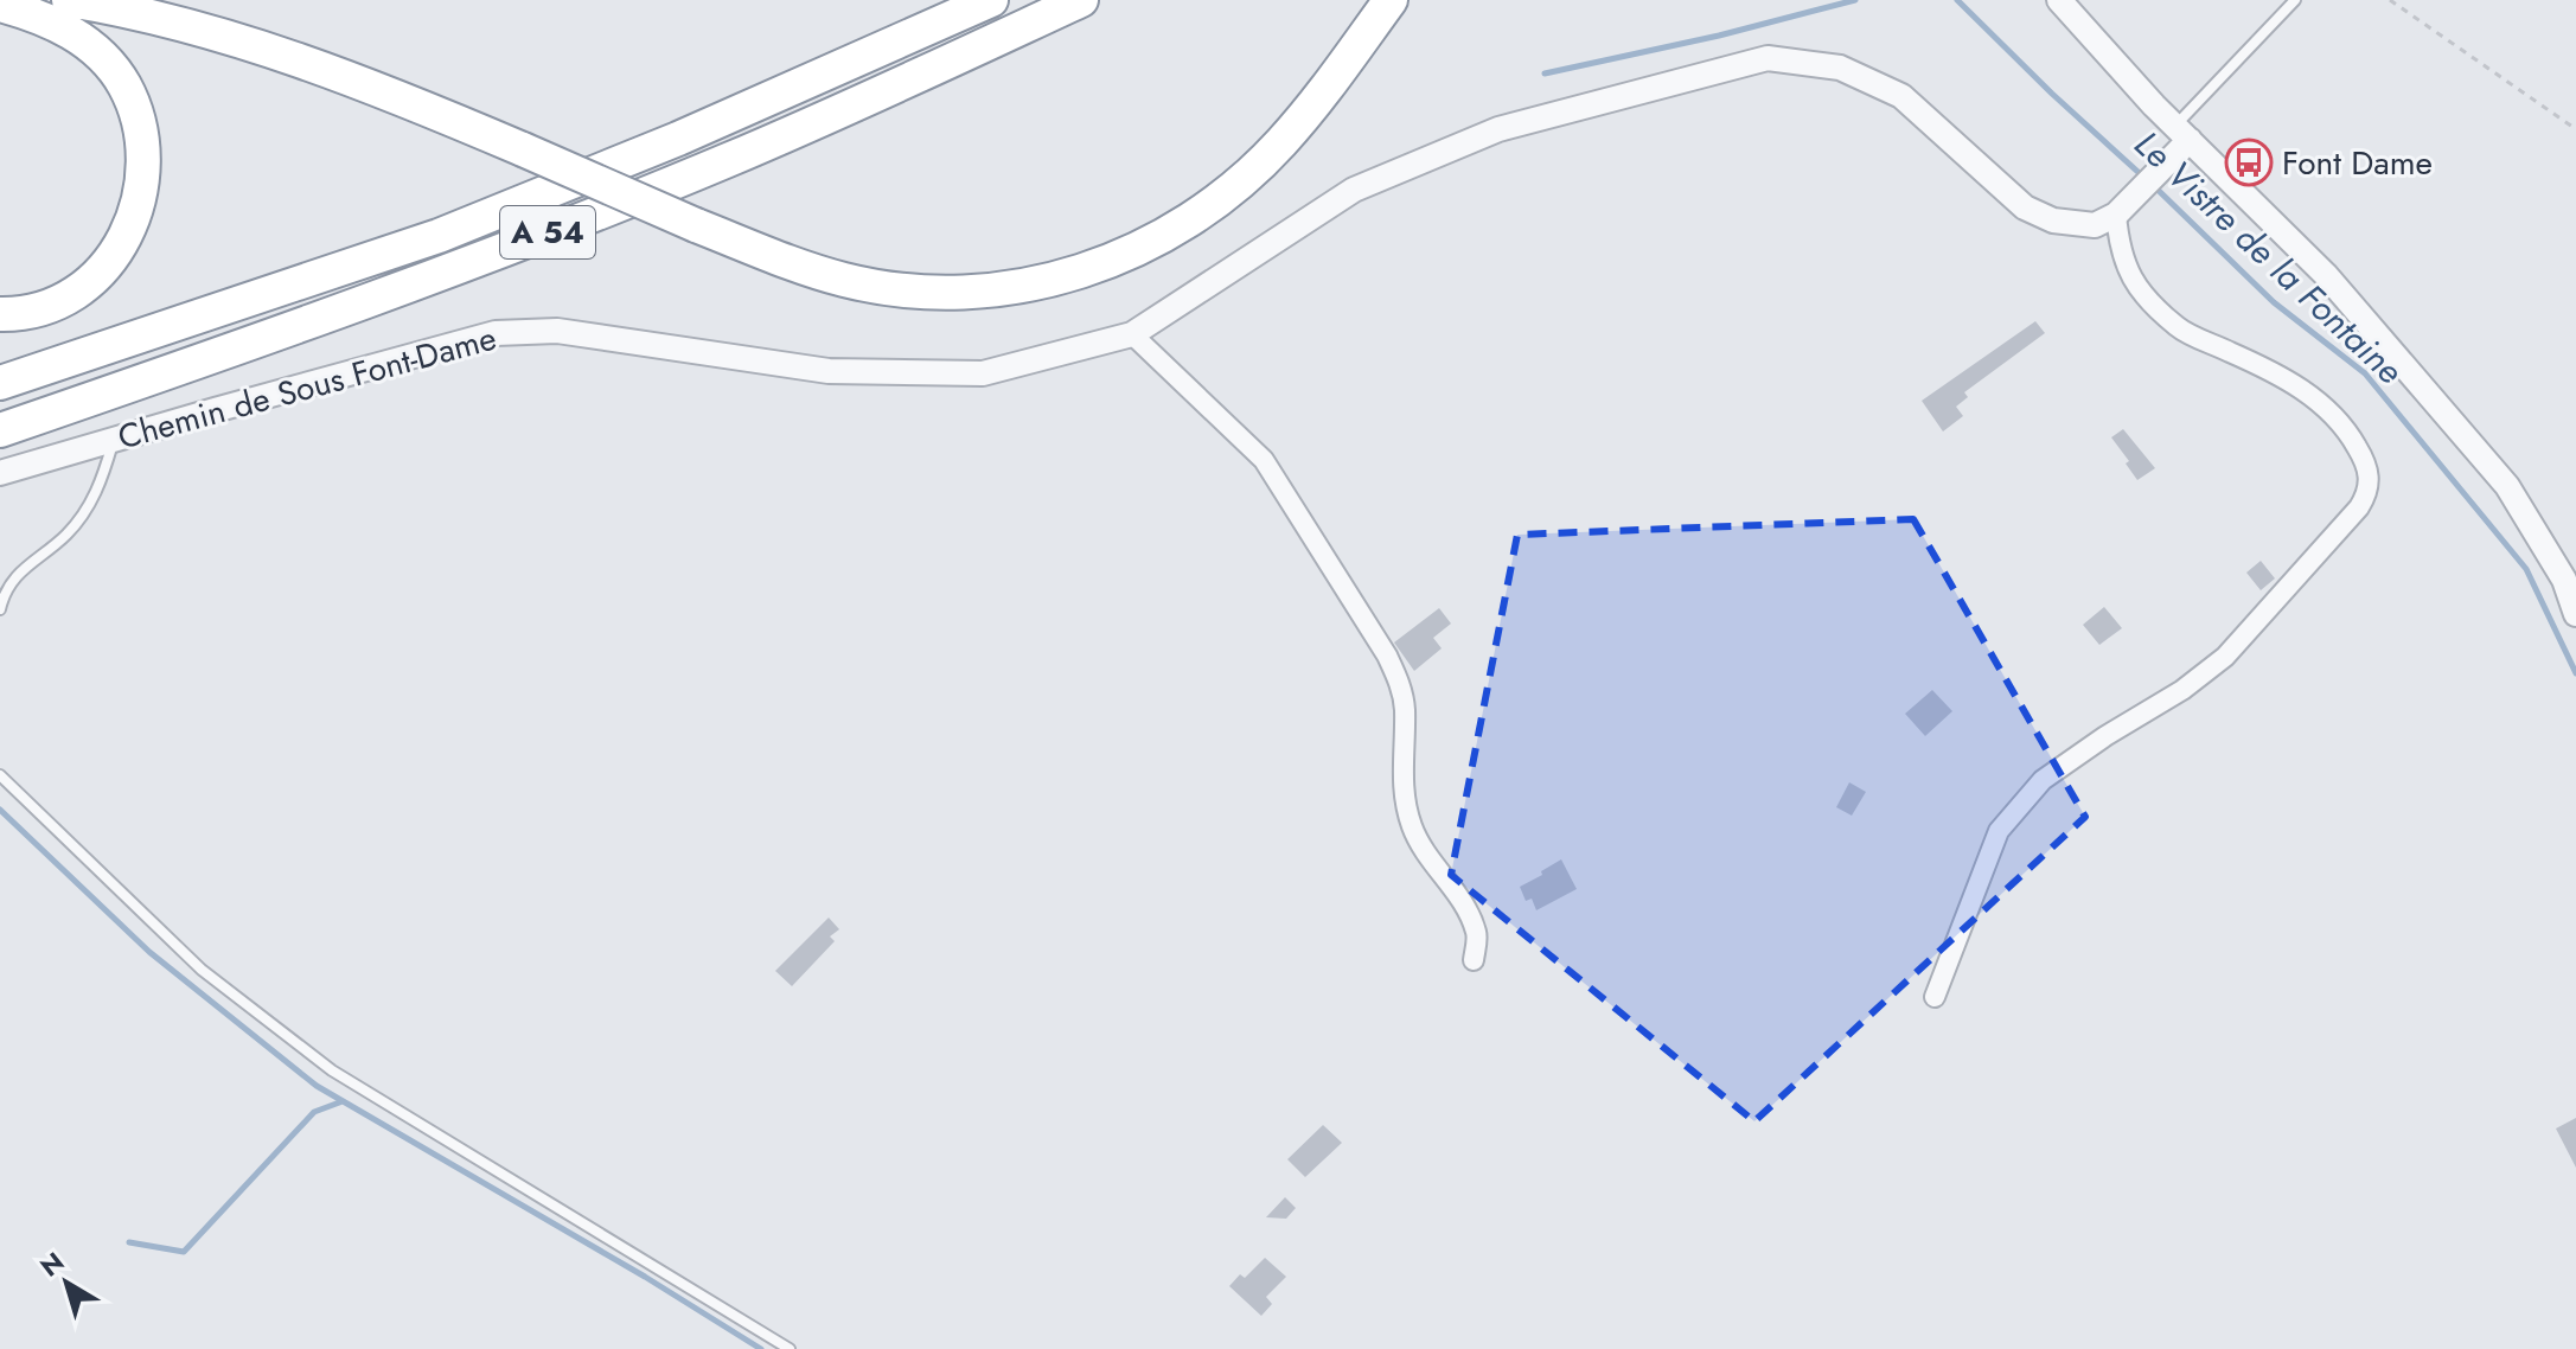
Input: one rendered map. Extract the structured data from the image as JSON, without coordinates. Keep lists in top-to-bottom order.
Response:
{
  "streets": {
    "highway": ["A 54"],
    "street": ["Chemin de Sous Font-Dame"]
  },
  "water": ["Le Vistre de la Fontaine"],
  "places": {
    "bus stop": ["Font Dame"]
  },
  "north": "top left"
}
